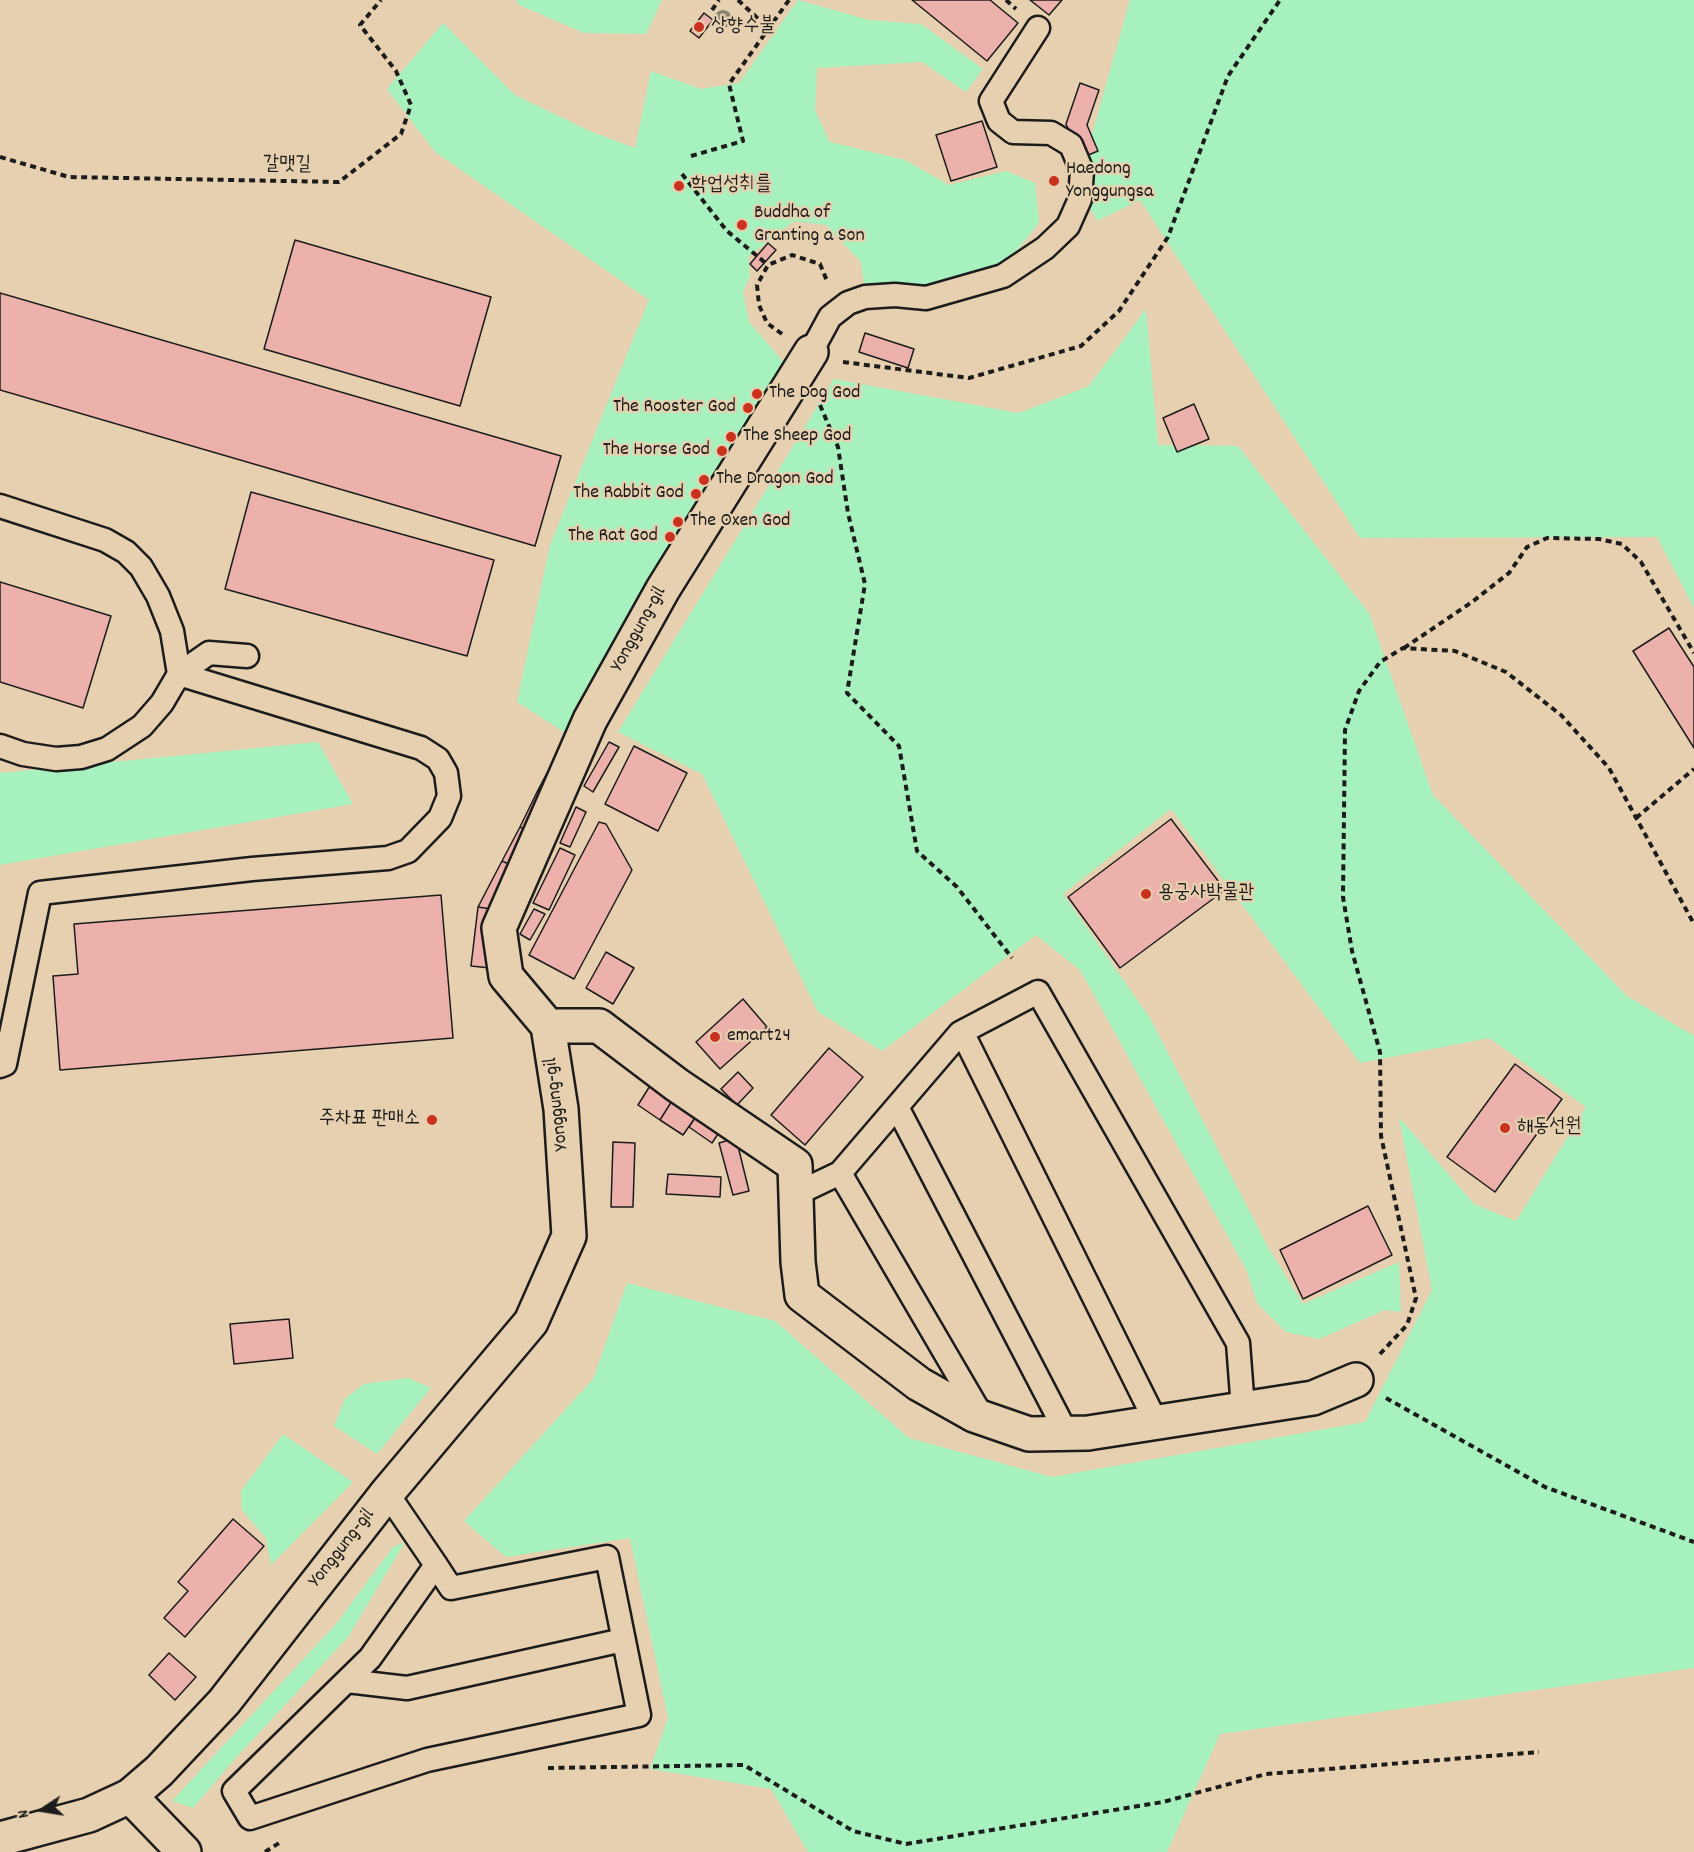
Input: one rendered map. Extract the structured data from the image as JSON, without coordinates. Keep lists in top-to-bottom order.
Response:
{
  "streets": {
    "street": ["Yonggung-gil"],
    "path": ["갈맷길"]
  },
  "places": [
    "상향수불",
    "Haedong Yonggungsa",
    "학업성취를",
    "Buddha of Granting a Son",
    "The Dog God",
    "The Rooster God",
    "The Sheep God",
    "The Horse God",
    "The Dragon God",
    "The Rabbit God",
    "The Oxen God",
    "The Rat God",
    "용궁사박물관",
    "emart24",
    "주차표 판매소",
    "해동선원"
  ],
  "north": "left"
}
